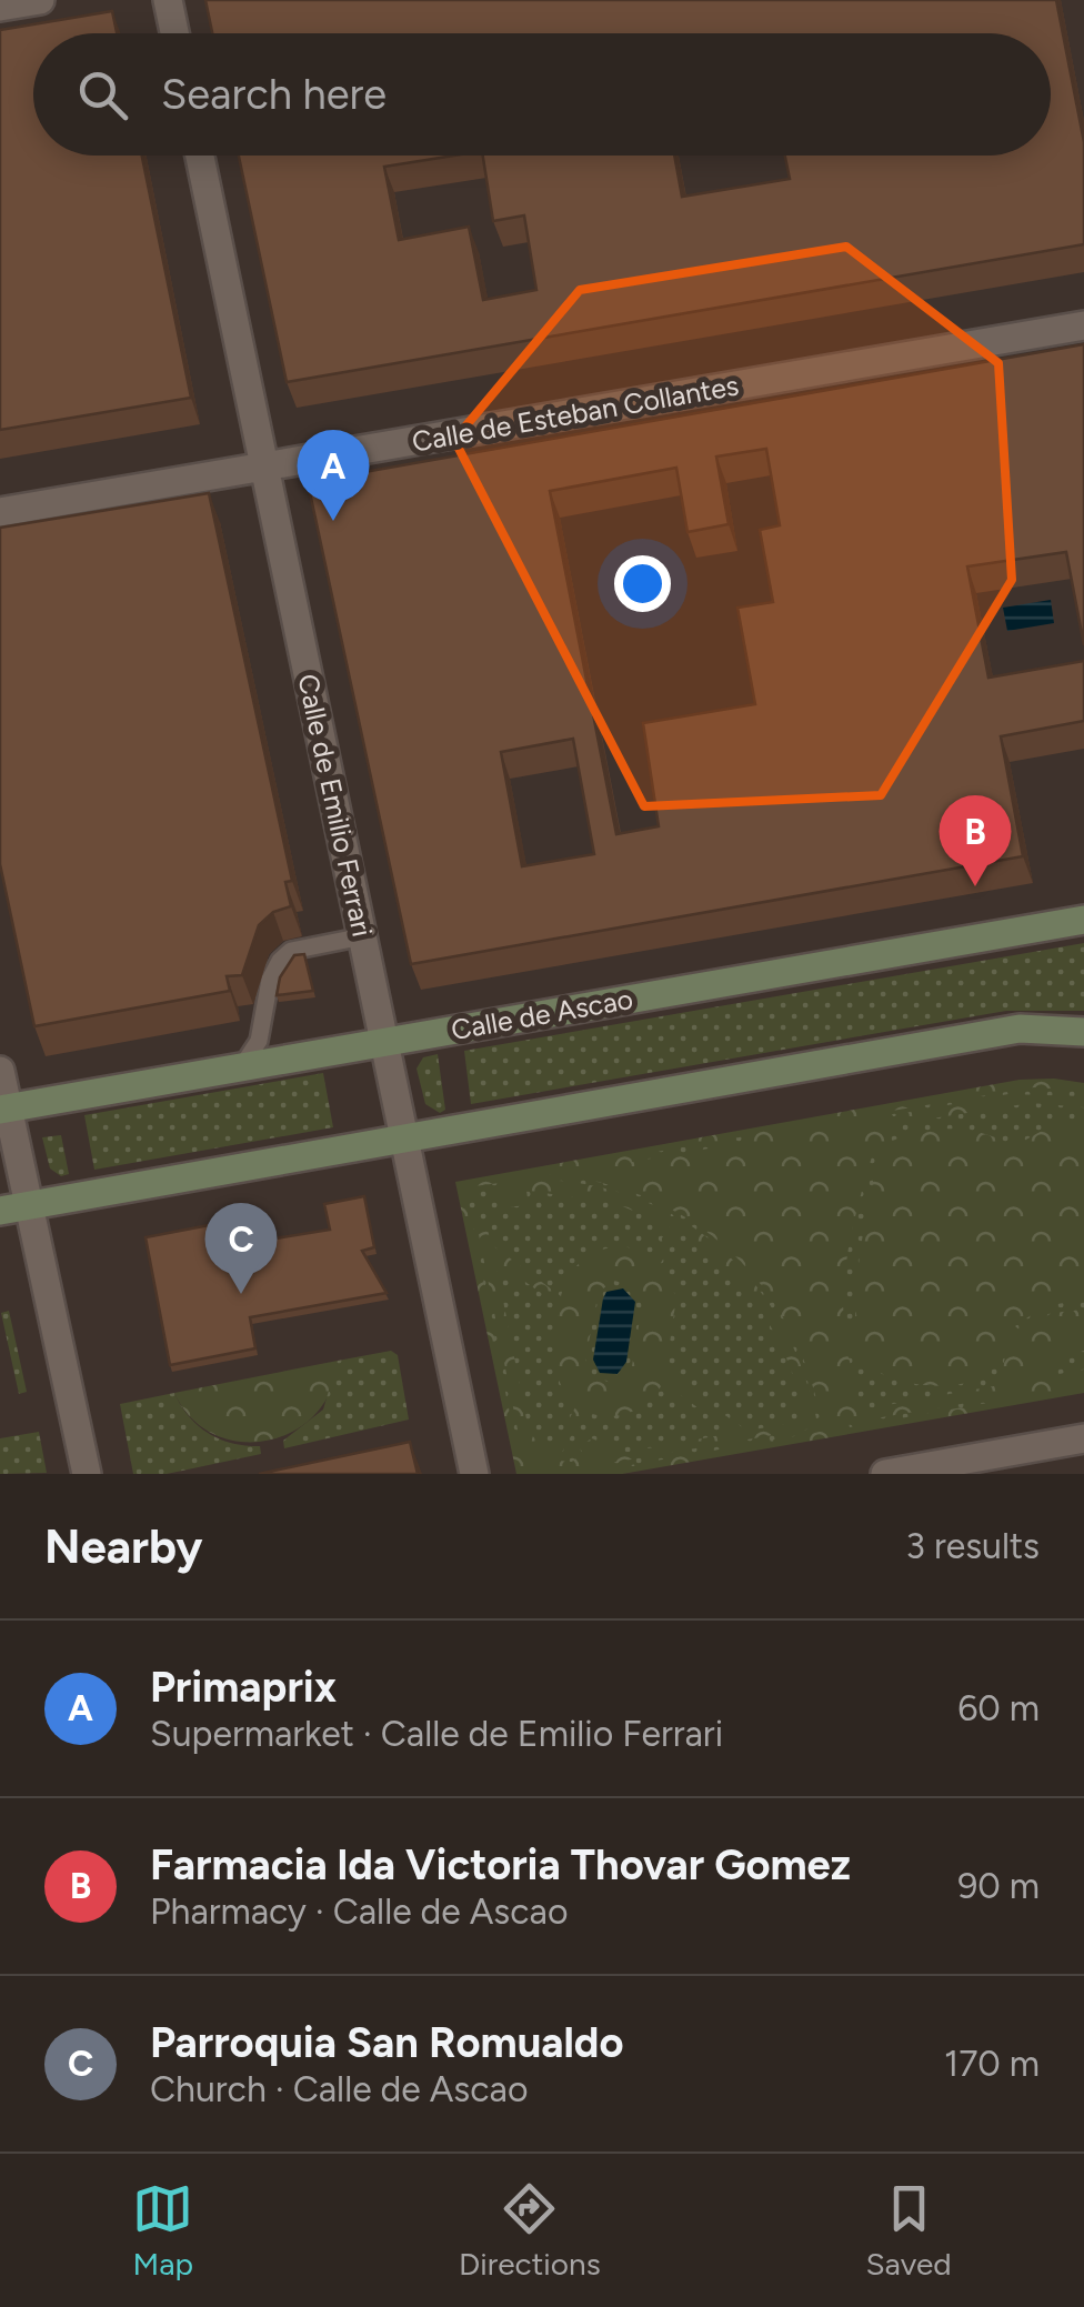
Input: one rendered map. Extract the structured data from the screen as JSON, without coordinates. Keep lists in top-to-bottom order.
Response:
{
  "streets": {
    "street": ["Calle de Esteban Collantes", "Calle de Emilio Ferrari", "Calle de Ascao"]
  },
  "crossings": [
    ["Calle de Esteban Collantes", "Calle de Emilio Ferrari"],
    ["Calle de Emilio Ferrari", "Calle de Ascao"]
  ],
  "page": {
    "search": "Search here",
    "pins": ["A", "B", "C"],
    "heading": ["Nearby", "3 results"],
    "list": [
      {
        "mark": "A",
        "name": "Primaprix",
        "note": "Supermarket · Calle de Emilio Ferrari",
        "value": "60 m"
      },
      {
        "mark": "B",
        "name": "Farmacia lda Victoria Thovar Gomez",
        "note": "Pharmacy · Calle de Ascao",
        "value": "90 m"
      },
      {
        "mark": "C",
        "name": "Parroquia San Romualdo",
        "note": "Church · Calle de Ascao",
        "value": "170 m"
      }
    ],
    "nav": ["Map", "Directions", "Saved"]
  }
}
